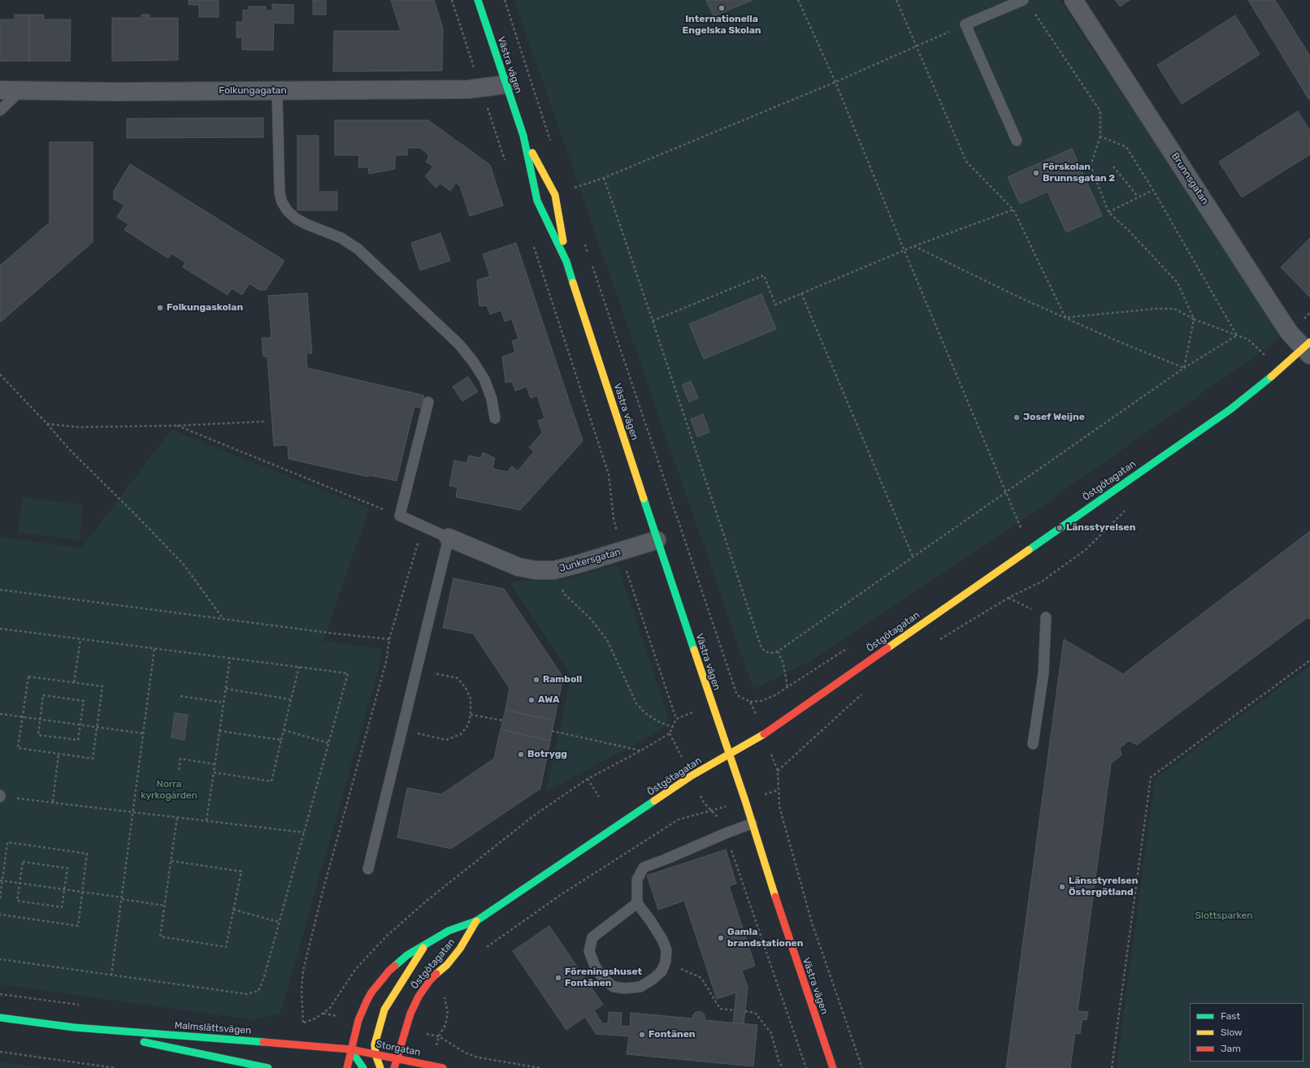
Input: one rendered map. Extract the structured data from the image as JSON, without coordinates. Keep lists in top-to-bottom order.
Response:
{
  "streets": {
    "main road": [
      "Västra vägen",
      "Östgötagatan",
      "Malmslättsvägen",
      "Storgatan"
    ],
    "street": ["Folkungagatan", "Brunnsgatan", "Junkersgatan"]
  },
  "crossings": [
    ["Västra vägen", "Folkungagatan"],
    ["Västra vägen", "Östgötagatan"],
    ["Västra vägen", "Junkersgatan"],
    ["Brunnsgatan", "Östgötagatan"],
    ["Östgötagatan", "Malmslättsvägen"],
    ["Östgötagatan", "Storgatan"],
    ["Malmslättsvägen", "Storgatan"]
  ],
  "parks": ["Norra kyrkogården", "Slottsparken"],
  "places": [
    "Internationella Engelska Skolan",
    "Förskolan Brunnsgatan 2",
    "Folkungaskolan",
    "Josef Weijne",
    "Länsstyrelsen",
    "Ramboll",
    "AWA",
    "Botrygg",
    "Länsstyrelsen Östergötland",
    "Gamla brandstationen",
    "Föreningshuset Fontänen",
    "Fontänen"
  ],
  "legend": ["Fast", "Slow", "Jam"]
}
